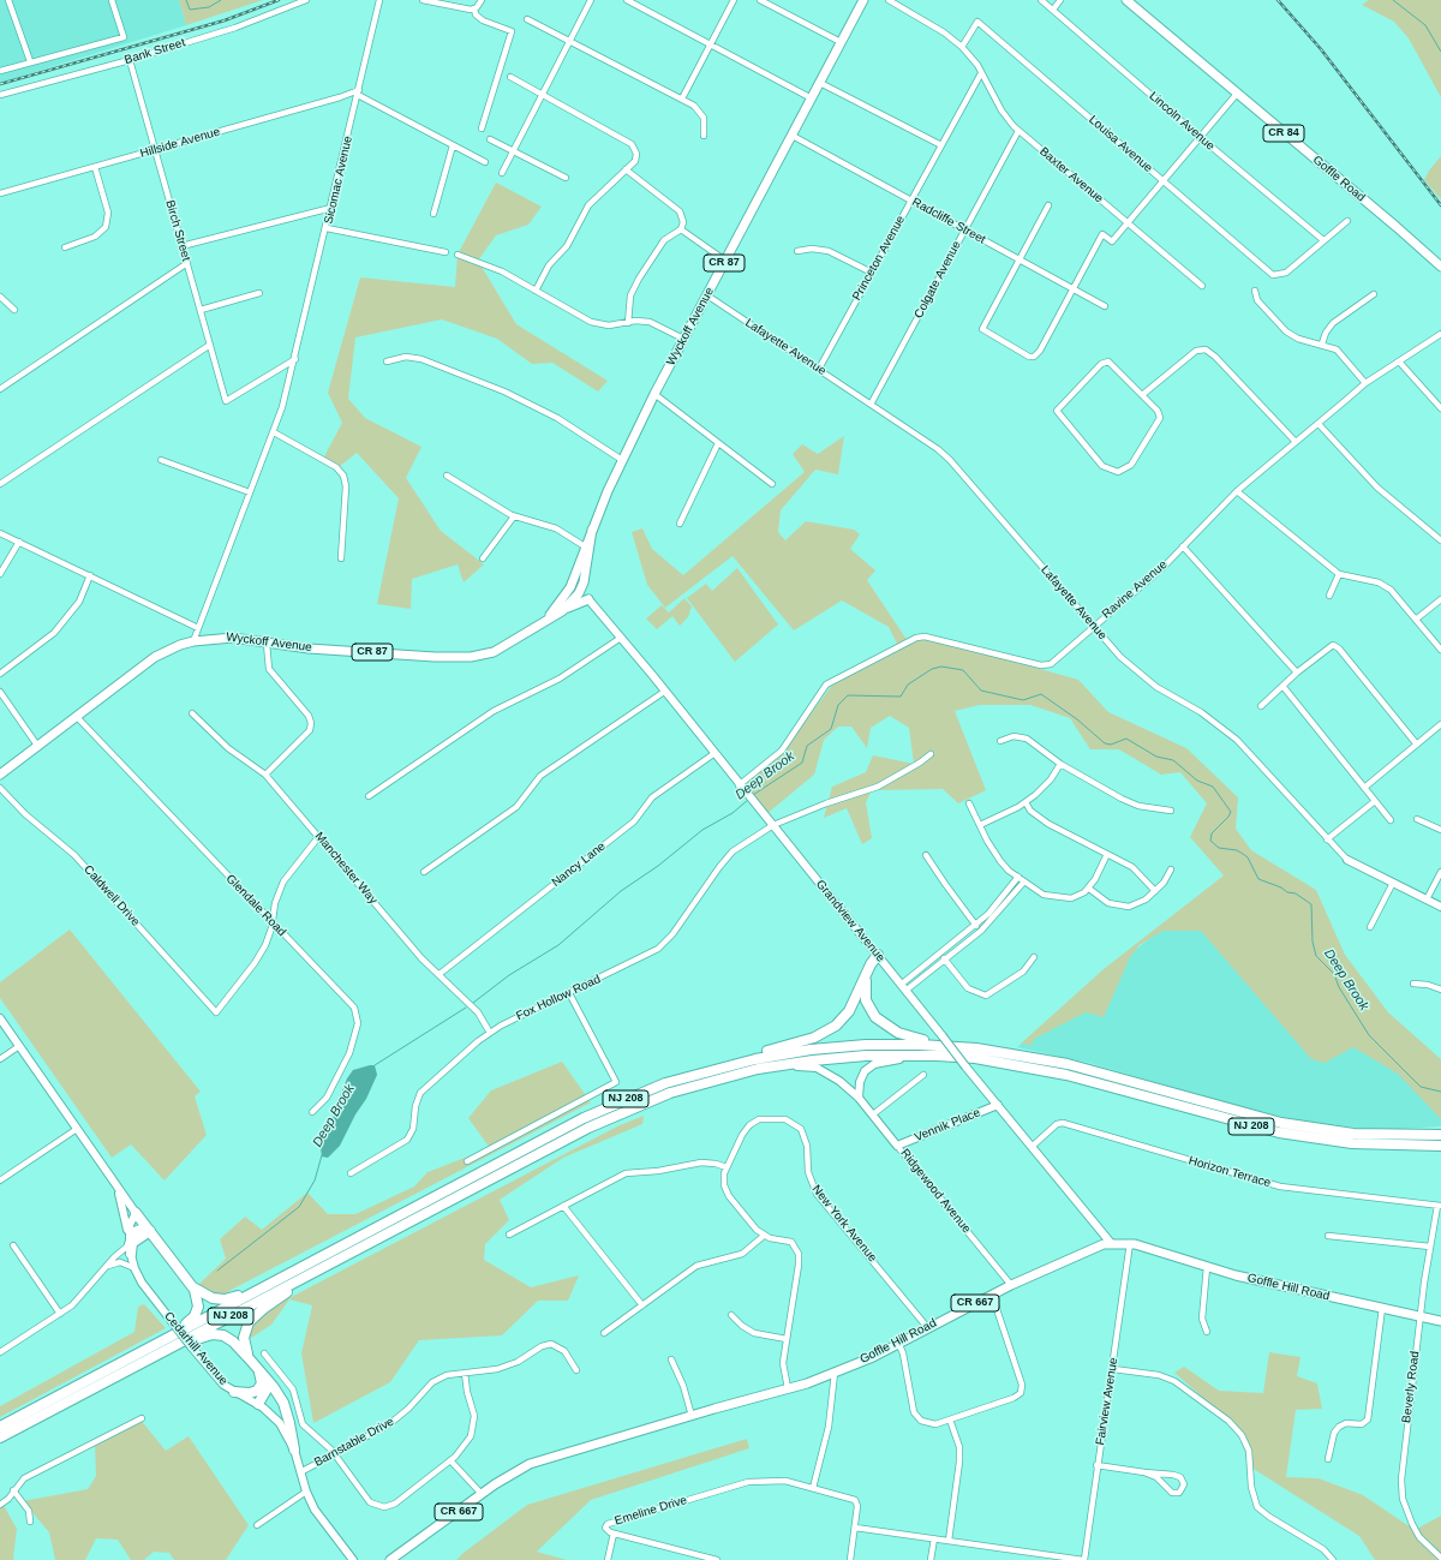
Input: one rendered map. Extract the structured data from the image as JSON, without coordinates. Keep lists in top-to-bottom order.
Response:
{
  "streets": {
    "highway": ["NJ 208"],
    "main road": [
      "CR 84",
      "Goffle Road",
      "CR 87",
      "Wyckoff Avenue",
      "Goffle Hill Road",
      "CR 667"
    ],
    "street": [
      "Bank Street",
      "Lincoln Avenue",
      "Hillside Avenue",
      "Louisa Avenue",
      "Baxter Avenue",
      "Sicomac Avenue",
      "Radcliffe Street",
      "Birch Street",
      "Princeton Avenue",
      "Colgate Avenue",
      "Lafayette Avenue",
      "Ravine Avenue",
      "Nancy Lane",
      "Manchester Way",
      "Caldwell Drive",
      "Glendale Road",
      "Grandview Avenue",
      "Fox Hollow Road",
      "Vennik Place",
      "Horizon Terrace",
      "Ridgewood Avenue",
      "New York Avenue",
      "Cedarhill Avenue",
      "Beverly Road",
      "Fairview Avenue",
      "Barnstable Drive",
      "Emeline Drive"
    ]
  },
  "crossings": [
    ["Bank Street", "Birch Street"],
    ["Lincoln Avenue", "Louisa Avenue"],
    ["Hillside Avenue", "Sicomac Avenue"],
    ["Hillside Avenue", "Birch Street"],
    ["Louisa Avenue", "Baxter Avenue"],
    ["Baxter Avenue", "Princeton Avenue"],
    ["Baxter Avenue", "Colgate Avenue"],
    ["Sicomac Avenue", "Birch Street"],
    ["Sicomac Avenue", "Wyckoff Avenue"],
    ["Radcliffe Street", "Princeton Avenue"],
    ["Radcliffe Street", "Colgate Avenue"],
    ["Radcliffe Street", "Wyckoff Avenue"],
    ["Princeton Avenue", "Lafayette Avenue"],
    ["Colgate Avenue", "Lafayette Avenue"],
    ["Wyckoff Avenue", "Lafayette Avenue"],
    ["Wyckoff Avenue", "Glendale Road"],
    ["Lafayette Avenue", "Ravine Avenue"],
    ["Ravine Avenue", "Grandview Avenue"],
    ["Nancy Lane", "Manchester Way"],
    ["Nancy Lane", "Grandview Avenue"],
    ["Manchester Way", "Fox Hollow Road"],
    ["Caldwell Drive", "Glendale Road"],
    ["Grandview Avenue", "Fox Hollow Road"],
    ["Grandview Avenue", "Vennik Place"],
    ["Grandview Avenue", "Horizon Terrace"],
    ["Grandview Avenue", "Goffle Hill Road"],
    ["NJ 208", "Ridgewood Avenue"],
    ["Vennik Place", "Ridgewood Avenue"],
    ["Horizon Terrace", "Beverly Road"],
    ["Ridgewood Avenue", "Goffle Hill Road"],
    ["New York Avenue", "Goffle Hill Road"],
    ["Goffle Hill Road", "CR 667"],
    ["Goffle Hill Road", "Beverly Road"],
    ["Goffle Hill Road", "Fairview Avenue"],
    ["Cedarhill Avenue", "Barnstable Drive"]
  ],
  "water": ["Deep Brook"]
}
